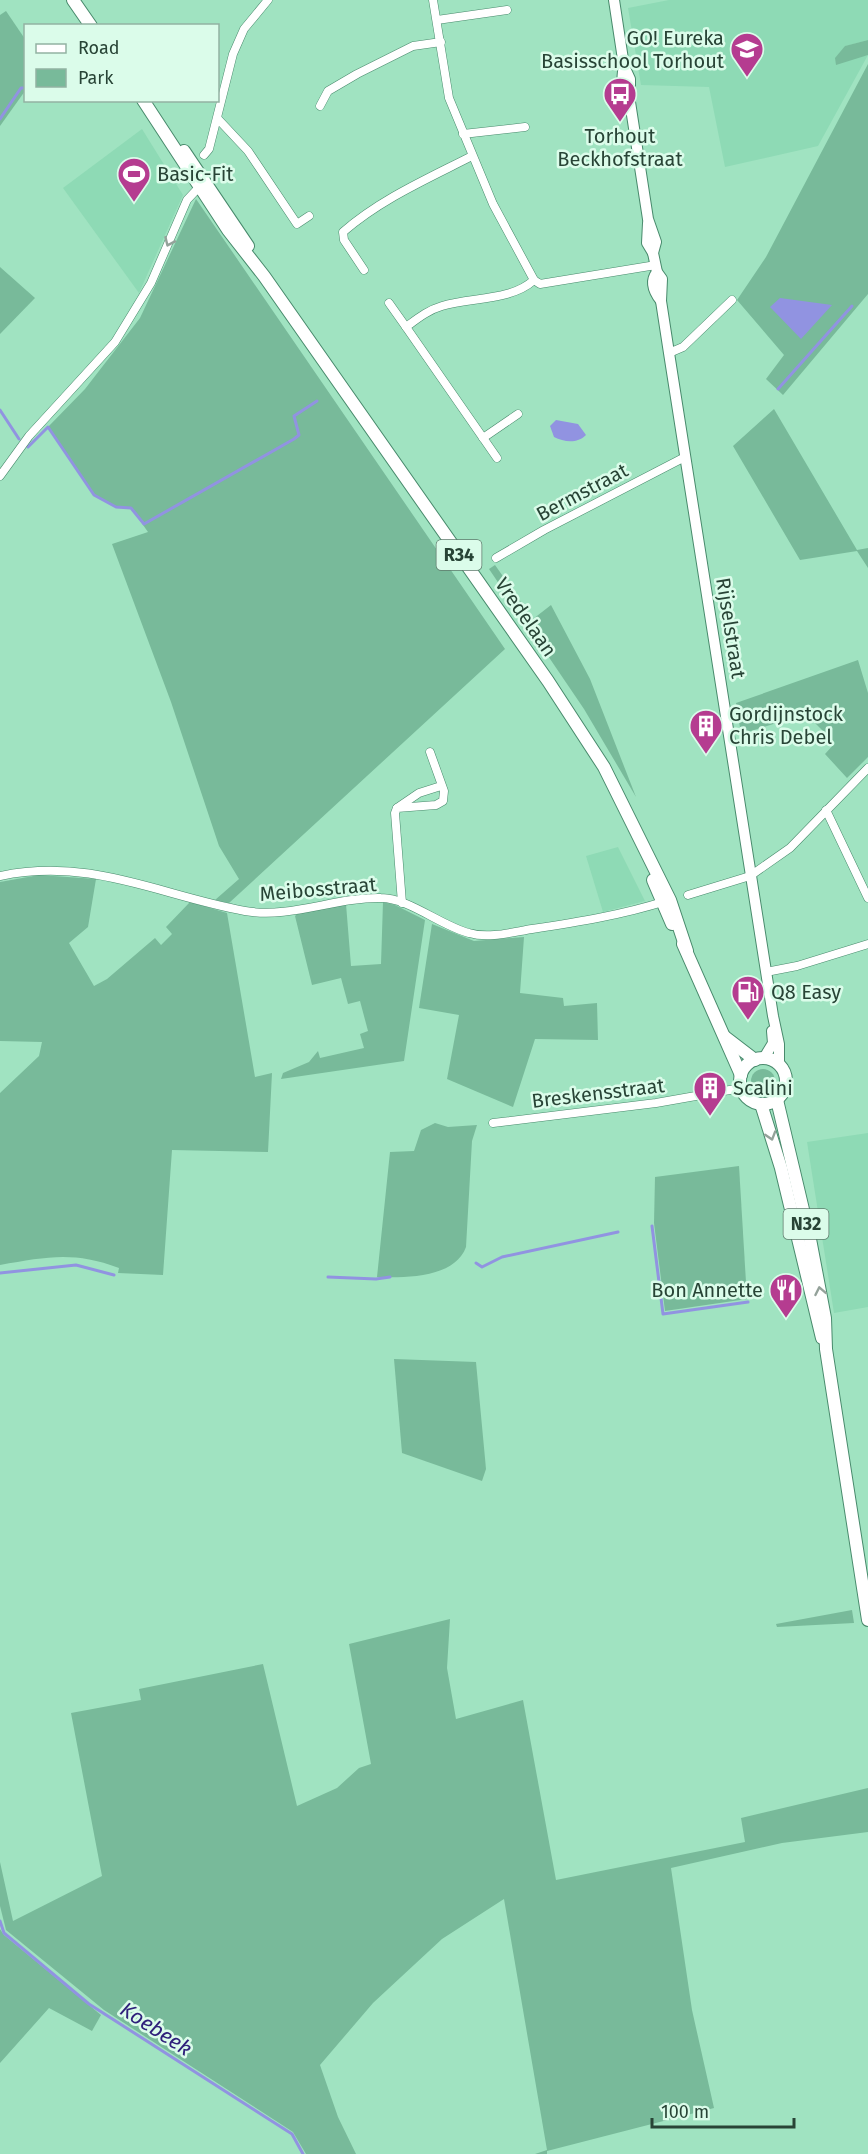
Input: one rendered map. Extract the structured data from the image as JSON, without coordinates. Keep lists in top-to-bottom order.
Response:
{
  "streets": {
    "main road": ["R34", "Vredelaan", "N32"],
    "street": [
      "Bermstraat",
      "Rijselstraat",
      "Meibosstraat",
      "Breskensstraat"
    ]
  },
  "crossings": [
    ["Bermstraat", "Rijselstraat"],
    ["Vredelaan", "Rijselstraat"],
    ["Vredelaan", "Meibosstraat"],
    ["Vredelaan", "Breskensstraat"],
    ["Vredelaan", "N32"],
    ["Rijselstraat", "Breskensstraat"],
    ["Rijselstraat", "N32"],
    ["Breskensstraat", "N32"]
  ],
  "water": ["Koebeek"],
  "places": {
    "school or university": ["GO! Eureka Basisschool Torhout"],
    "bus stop": ["Torhout Beckhofstraat"],
    "sports": ["Basic-Fit"],
    "building": ["Gordijnstock Chris Debel", "Scalini"],
    "fuel station": ["Q8 Easy"],
    "restaurant": ["Bon Annette"]
  },
  "legend": ["Road", "Park"],
  "scale_bar": "100 m"
}
